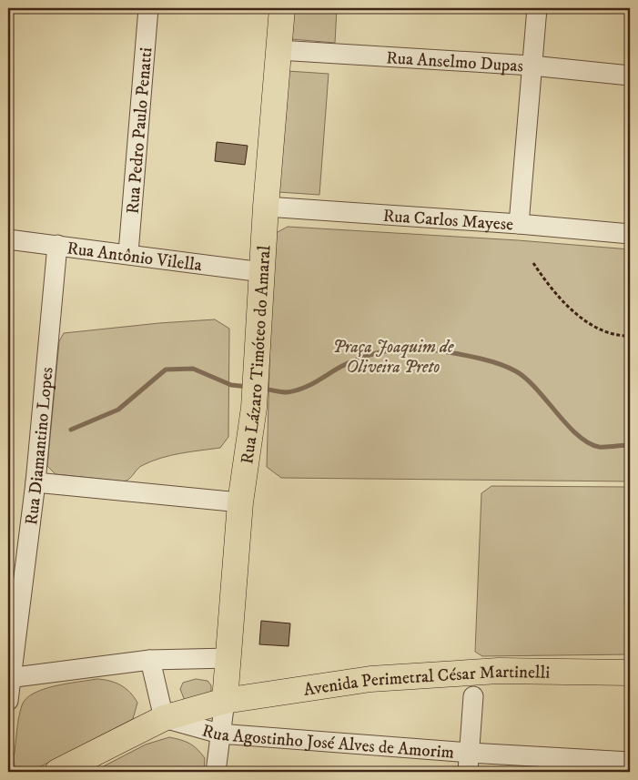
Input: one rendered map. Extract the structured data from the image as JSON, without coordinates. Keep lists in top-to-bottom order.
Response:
{
  "streets": {
    "main road": ["Rua Lázaro Timóteo do Amaral", "Avenida Perimetral César Martinelli"],
    "street": [
      "Rua Anselmo Dupas",
      "Rua Pedro Paulo Penatti",
      "Rua Carlos Mayese",
      "Rua Antônio Vilella",
      "Rua Diamantino Lopes",
      "Rua Agostinho José Alves de Amorim"
    ]
  },
  "crossings": [
    ["Rua Anselmo Dupas", "Rua Lázaro Timóteo do Amaral"],
    ["Rua Pedro Paulo Penatti", "Rua Antônio Vilella"],
    ["Rua Carlos Mayese", "Rua Lázaro Timóteo do Amaral"],
    ["Rua Antônio Vilella", "Rua Lázaro Timóteo do Amaral"],
    ["Rua Antônio Vilella", "Rua Diamantino Lopes"],
    ["Rua Lázaro Timóteo do Amaral", "Avenida Perimetral César Martinelli"],
    ["Avenida Perimetral César Martinelli", "Rua Agostinho José Alves de Amorim"]
  ],
  "parks": ["Praça Joaquim de Oliveira Preto"]
}
